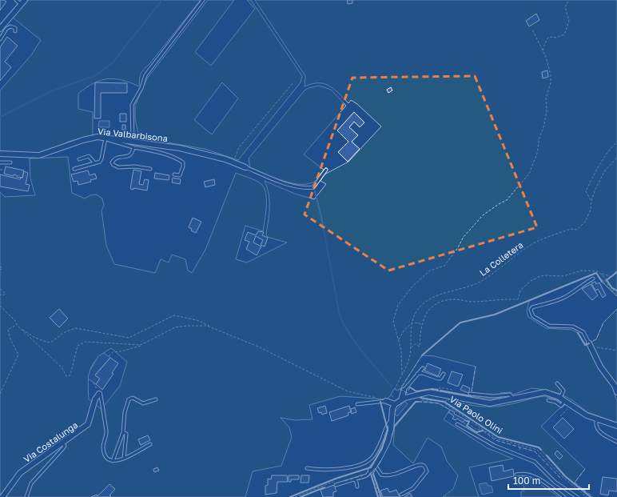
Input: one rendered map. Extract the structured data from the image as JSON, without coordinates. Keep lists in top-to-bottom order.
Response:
{
  "streets": {
    "street": ["Via Valbarbisona", "Via Paolo Olini", "Via Costalunga"],
    "path": ["La Colletera"]
  },
  "scale_bar": "100 m"
}
